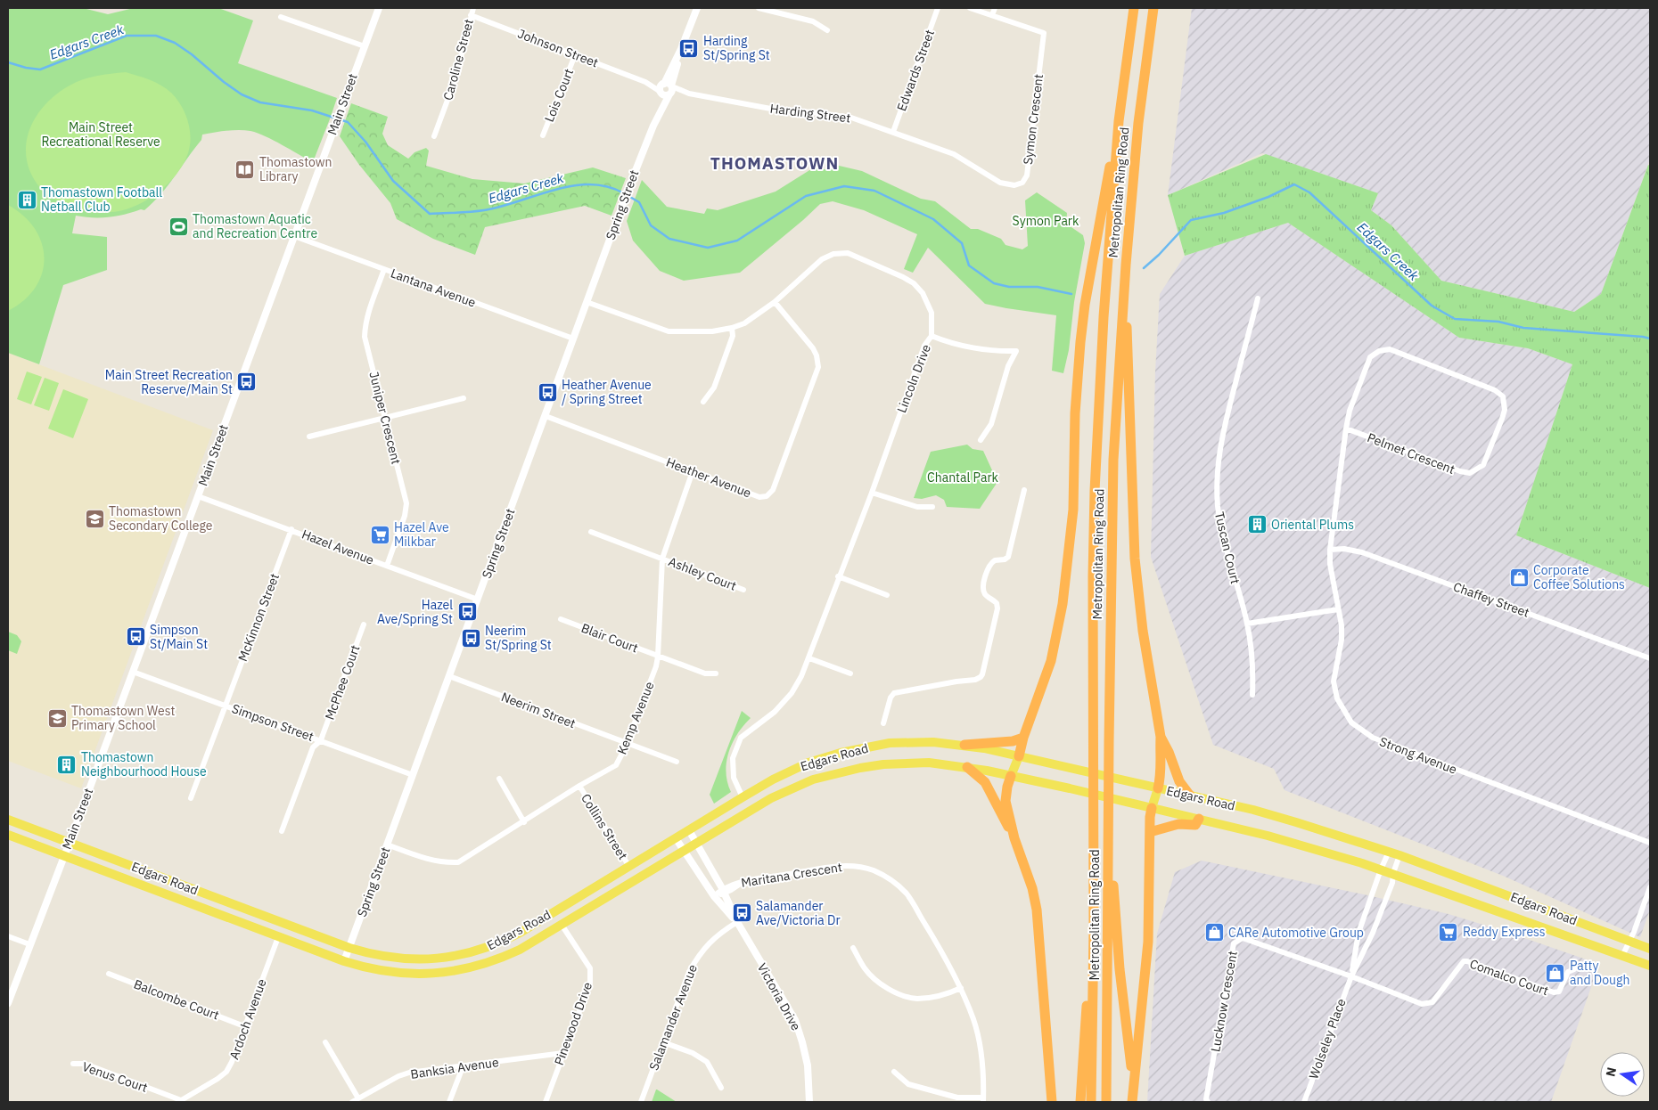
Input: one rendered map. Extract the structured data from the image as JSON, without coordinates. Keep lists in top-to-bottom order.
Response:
{
  "streets": {
    "highway": ["Metropolitan Ring Road"],
    "main road": ["Edgars Road"],
    "street": [
      "Johnson Street",
      "Caroline Street",
      "Edwards Street",
      "Lois Court",
      "Main Street",
      "Harding Street",
      "Symon Crescent",
      "Spring Street",
      "Lantana Avenue",
      "Lincoln Drive",
      "Juniper Crescent",
      "Pelmet Crescent",
      "Heather Avenue",
      "Hazel Avenue",
      "Tuscan Court",
      "Ashley Court",
      "Chaffey Street",
      "McKinnon Street",
      "Blair Court",
      "McPhee Court",
      "Neerim Street",
      "Kemp Avenue",
      "Simpson Street",
      "Strong Avenue",
      "Collins Street",
      "Maritana Crescent",
      "Comalco Court",
      "Victoria Drive",
      "Balcombe Court",
      "Lucknow Crescent",
      "Salamander Avenue",
      "Ardoch Avenue",
      "Pinewood Drive",
      "Wolseley Place",
      "Banksia Avenue",
      "Venus Court"
    ]
  },
  "crossings": [
    ["Johnson Street", "Caroline Street"],
    ["Johnson Street", "Lois Court"],
    ["Johnson Street", "Harding Street"],
    ["Johnson Street", "Spring Street"],
    ["Edwards Street", "Harding Street"],
    ["Main Street", "Lantana Avenue"],
    ["Main Street", "Hazel Avenue"],
    ["Main Street", "Simpson Street"],
    ["Main Street", "Edgars Road"],
    ["Harding Street", "Symon Crescent"],
    ["Harding Street", "Spring Street"],
    ["Spring Street", "Lantana Avenue"],
    ["Spring Street", "Lincoln Drive"],
    ["Spring Street", "Heather Avenue"],
    ["Spring Street", "Hazel Avenue"],
    ["Spring Street", "Neerim Street"],
    ["Spring Street", "Kemp Avenue"],
    ["Spring Street", "Simpson Street"],
    ["Spring Street", "Edgars Road"],
    ["Lantana Avenue", "Juniper Crescent"],
    ["Lincoln Drive", "Heather Avenue"],
    ["Lincoln Drive", "Edgars Road"],
    ["Juniper Crescent", "Hazel Avenue"],
    ["Pelmet Crescent", "Strong Avenue"],
    ["Heather Avenue", "Kemp Avenue"],
    ["Hazel Avenue", "McKinnon Street"],
    ["Ashley Court", "Kemp Avenue"],
    ["Chaffey Street", "Strong Avenue"],
    ["McKinnon Street", "Simpson Street"],
    ["Blair Court", "Kemp Avenue"],
    ["McPhee Court", "Simpson Street"],
    ["Neerim Street", "Kemp Avenue"],
    ["Kemp Avenue", "Collins Street"],
    ["Edgars Road", "Collins Street"],
    ["Edgars Road", "Victoria Drive"],
    ["Edgars Road", "Ardoch Avenue"],
    ["Edgars Road", "Pinewood Drive"],
    ["Edgars Road", "Wolseley Place"],
    ["Maritana Crescent", "Victoria Drive"],
    ["Comalco Court", "Lucknow Crescent"],
    ["Comalco Court", "Wolseley Place"],
    ["Victoria Drive", "Salamander Avenue"],
    ["Balcombe Court", "Ardoch Avenue"],
    ["Lucknow Crescent", "Wolseley Place"],
    ["Ardoch Avenue", "Venus Court"],
    ["Pinewood Drive", "Banksia Avenue"]
  ],
  "districts": ["THOMASTOWN"],
  "water": ["Edgars Creek"],
  "parks": ["Main Street Recreational Reserve", "Symon Park", "Chantal Park"],
  "places": {
    "bus stop": [
      "Harding St/Spring St",
      "Main Street Recreation Reserve/Main St",
      "Heather Avenue / Spring Street",
      "Hazel Ave/Spring St",
      "Simpson St/Main St",
      "Neerim St/Spring St",
      "Salamander Ave/Victoria Dr"
    ],
    "library": ["Thomastown Library"],
    "building": ["Thomastown Football Netball Club", "Oriental Plums", "Thomastown Neighbourhood House"],
    "sports": ["Thomastown Aquatic and Recreation Centre"],
    "school or university": ["Thomastown Secondary College", "Thomastown West Primary School"],
    "supermarket": ["Hazel Ave Milkbar", "Reddy Express"],
    "shop": ["Corporate Coffee Solutions", "CARe Automotive Group", "Patty and Dough"]
  },
  "north": "left"
}
